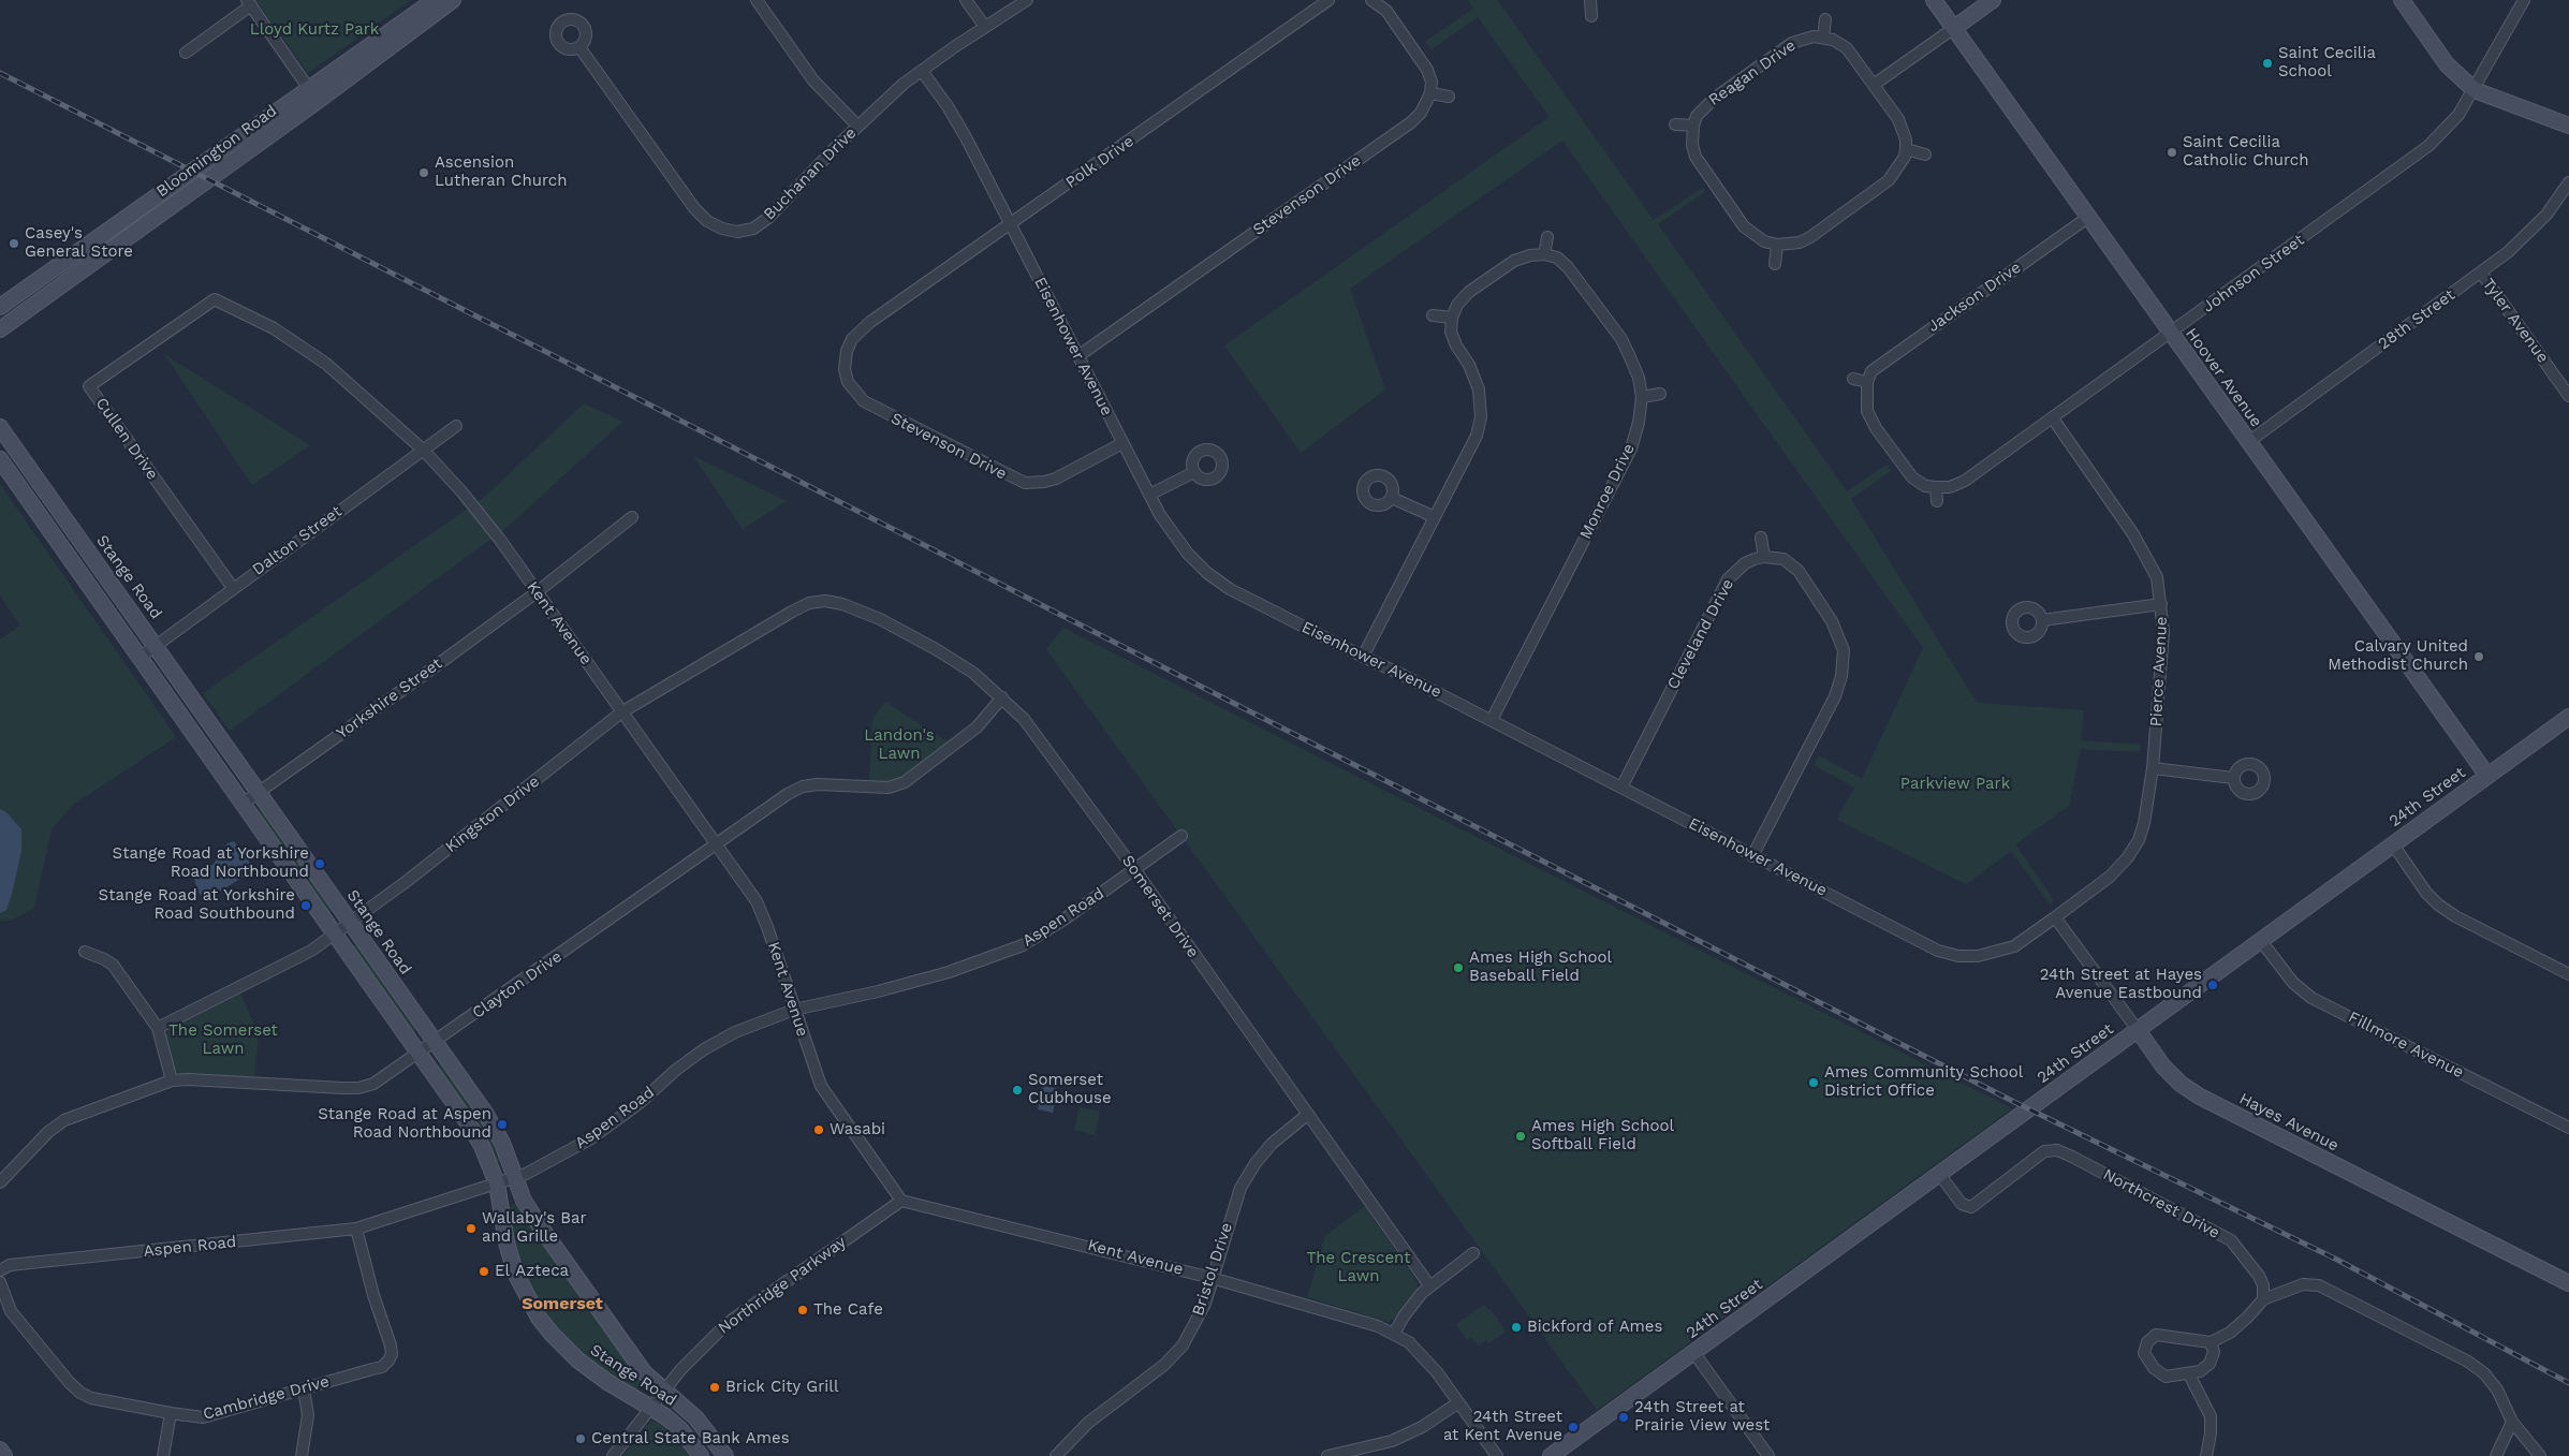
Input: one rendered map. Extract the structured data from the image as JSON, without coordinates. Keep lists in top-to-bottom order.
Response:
{
  "streets": {
    "main road": [
      "Bloomington Road",
      "Hoover Avenue",
      "Stange Road",
      "24th Street",
      "Hayes Avenue"
    ],
    "street": [
      "Reagan Drive",
      "Polk Drive",
      "Buchanan Drive",
      "Stevenson Drive",
      "Johnson Street",
      "Jackson Drive",
      "28th Street",
      "Tyler Avenue",
      "Eisenhower Avenue",
      "Cullen Drive",
      "Monroe Drive",
      "Dalton Street",
      "Kent Avenue",
      "Cleveland Drive",
      "Pierce Avenue",
      "Yorkshire Street",
      "Kingston Drive",
      "Somerset Drive",
      "Aspen Road",
      "Clayton Drive",
      "Fillmore Avenue",
      "Northcrest Drive",
      "Bristol Drive",
      "Northridge Parkway",
      "Cambridge Drive"
    ]
  },
  "crossings": [
    ["Polk Drive", "Stevenson Drive"],
    ["Polk Drive", "Eisenhower Avenue"],
    ["Buchanan Drive", "Eisenhower Avenue"],
    ["Stevenson Drive", "Eisenhower Avenue"],
    ["Johnson Street", "Hoover Avenue"],
    ["Johnson Street", "Pierce Avenue"],
    ["Jackson Drive", "Hoover Avenue"],
    ["28th Street", "Tyler Avenue"],
    ["28th Street", "Hoover Avenue"],
    ["Eisenhower Avenue", "Monroe Drive"],
    ["Eisenhower Avenue", "Cleveland Drive"],
    ["Eisenhower Avenue", "Pierce Avenue"],
    ["Eisenhower Avenue", "Hayes Avenue"],
    ["Hoover Avenue", "24th Street"],
    ["Cullen Drive", "Dalton Street"],
    ["Cullen Drive", "Kent Avenue"],
    ["Dalton Street", "Stange Road"],
    ["Dalton Street", "Kent Avenue"],
    ["Stange Road", "Yorkshire Street"],
    ["Stange Road", "Kingston Drive"],
    ["Stange Road", "Aspen Road"],
    ["Stange Road", "Clayton Drive"],
    ["Stange Road", "Northridge Parkway"],
    ["Kent Avenue", "Yorkshire Street"],
    ["Kent Avenue", "Kingston Drive"],
    ["Kent Avenue", "Aspen Road"],
    ["Kent Avenue", "Clayton Drive"],
    ["Kent Avenue", "Bristol Drive"],
    ["Kent Avenue", "Northridge Parkway"],
    ["Pierce Avenue", "Hayes Avenue"],
    ["24th Street", "Fillmore Avenue"],
    ["24th Street", "Hayes Avenue"],
    ["24th Street", "Northcrest Drive"],
    ["Kingston Drive", "Somerset Drive"],
    ["Somerset Drive", "Aspen Road"],
    ["Somerset Drive", "Clayton Drive"],
    ["Somerset Drive", "Bristol Drive"],
    ["Aspen Road", "Cambridge Drive"]
  ],
  "districts": ["Somerset"],
  "parks": [
    "Lloyd Kurtz Park",
    "Landon's Lawn",
    "Parkview Park",
    "The Somerset Lawn",
    "The Crescent Lawn"
  ],
  "places": [
    "Saint Cecilia School",
    "Saint Cecilia Catholic Church",
    "Ascension Lutheran Church",
    "Casey's General Store",
    "Calvary United Methodist Church",
    "Stange Road at Yorkshire Road Northbound",
    "Stange Road at Yorkshire Road Southbound",
    "Ames High School Baseball Field",
    "24th Street at Hayes Avenue Eastbound",
    "Ames Community School District Office",
    "Somerset Clubhouse",
    "Stange Road at Aspen Road Northbound",
    "Wasabi",
    "Ames High School Softball Field",
    "Wallaby's Bar and Grille",
    "El Azteca",
    "The Cafe",
    "Bickford of Ames",
    "Brick City Grill",
    "24th Street at Prairie View west",
    "24th Street at Kent Avenue",
    "Central State Bank Ames"
  ]
}
